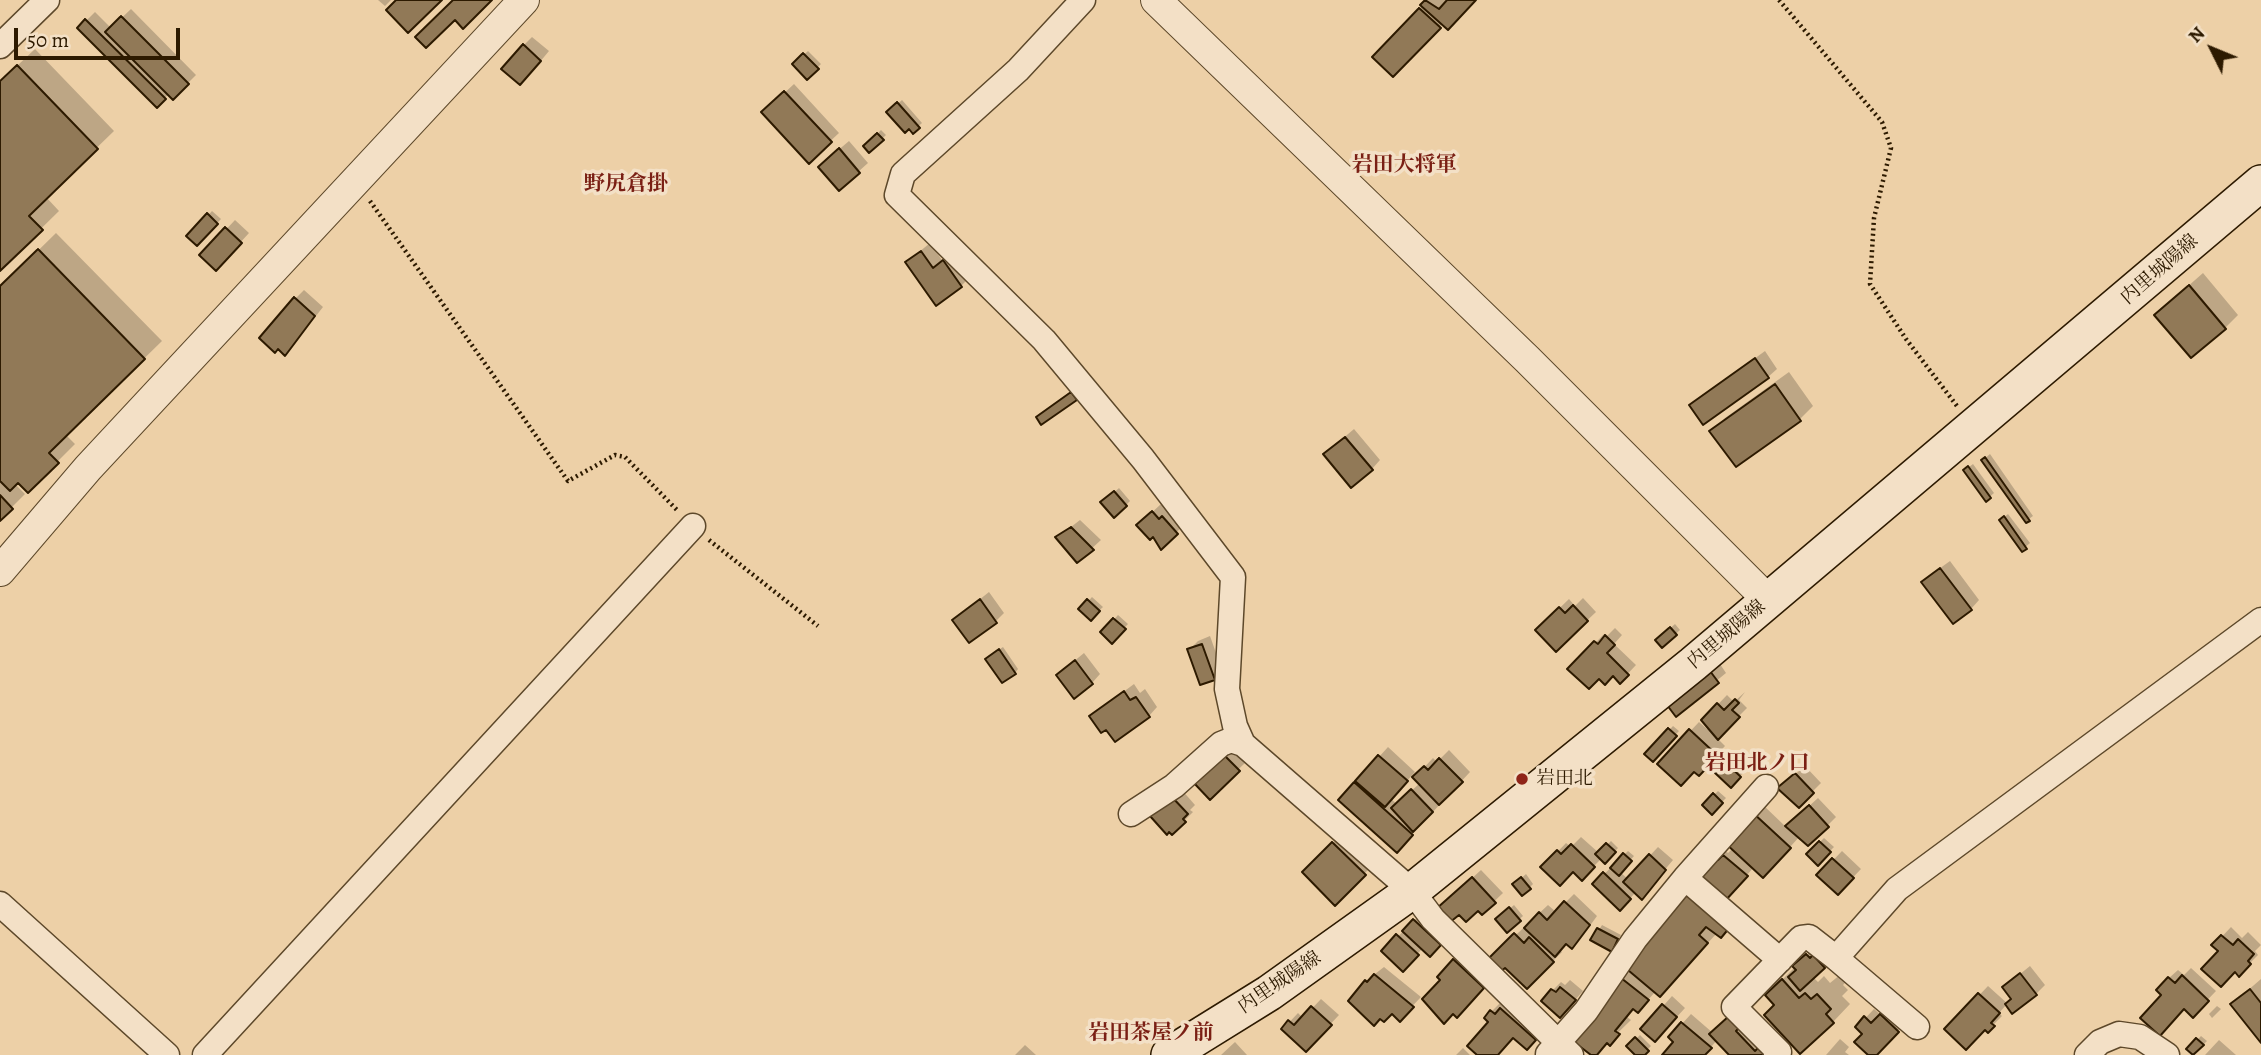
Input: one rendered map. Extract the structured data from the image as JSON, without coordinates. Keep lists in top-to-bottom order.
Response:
{
  "streets": {
    "main road": ["内里城陽線"]
  },
  "districts": [
    "岩田大将軍",
    "野尻倉掛",
    "岩田北ノ口",
    "岩田茶屋ノ前"
  ],
  "places": ["岩田北"],
  "scale_bar": "50 m",
  "north": "top left"
}
